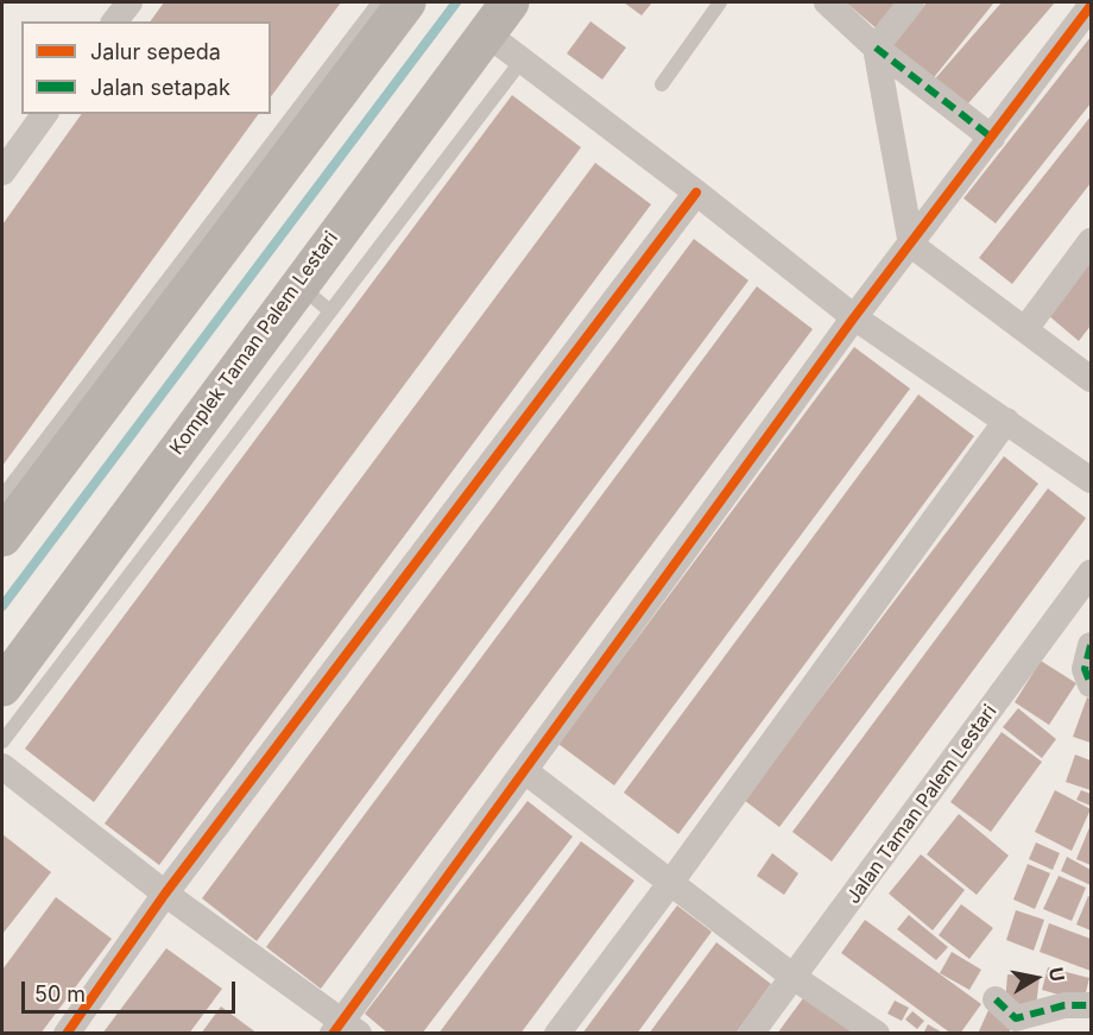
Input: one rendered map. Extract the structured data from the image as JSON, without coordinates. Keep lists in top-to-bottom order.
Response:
{
  "streets": {
    "street": ["Komplek Taman Palem Lestari", "Jalan Taman Palem Lestari"]
  },
  "legend": ["Jalur sepeda", "Jalan setapak"],
  "scale_bar": "50 m",
  "north": "right"
}
